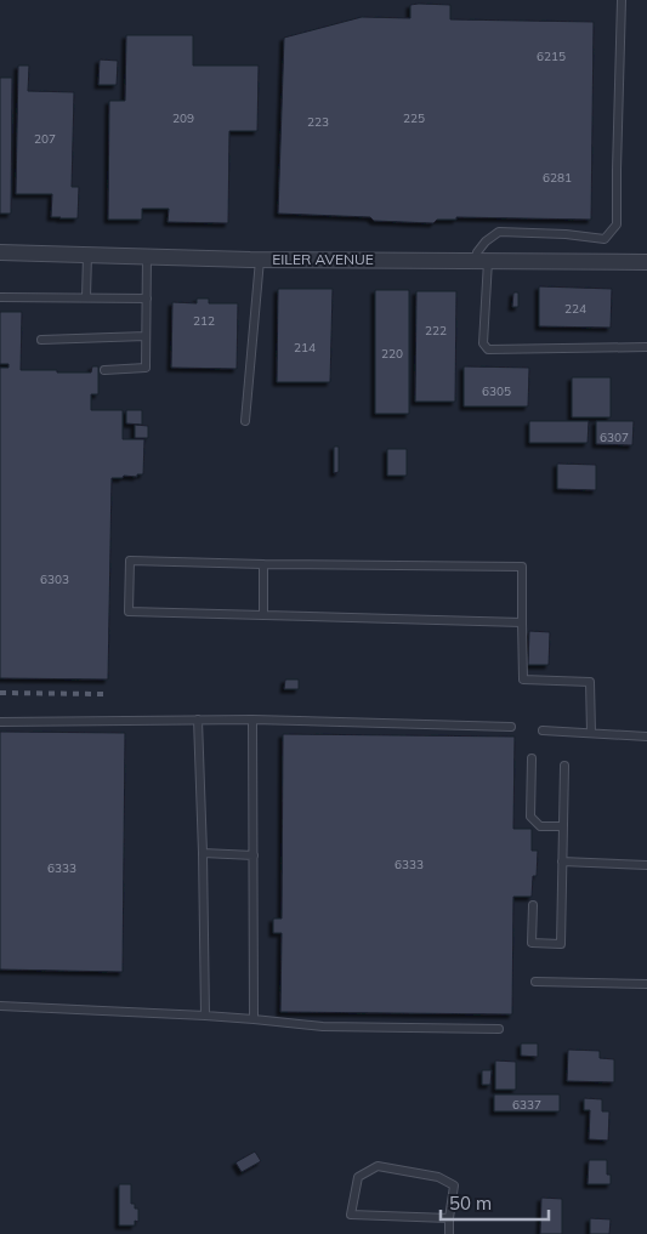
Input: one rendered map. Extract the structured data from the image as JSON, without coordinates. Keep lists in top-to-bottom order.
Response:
{
  "streets": {
    "street": ["EILER AVENUE"]
  },
  "house_numbers": [
    "6215",
    "209",
    "225",
    "223",
    "207",
    "6281",
    "224",
    "212",
    "222",
    "214",
    "220",
    "6305",
    "6307",
    "6303",
    "6333",
    "6333",
    "6337"
  ],
  "scale_bar": "50 m"
}
